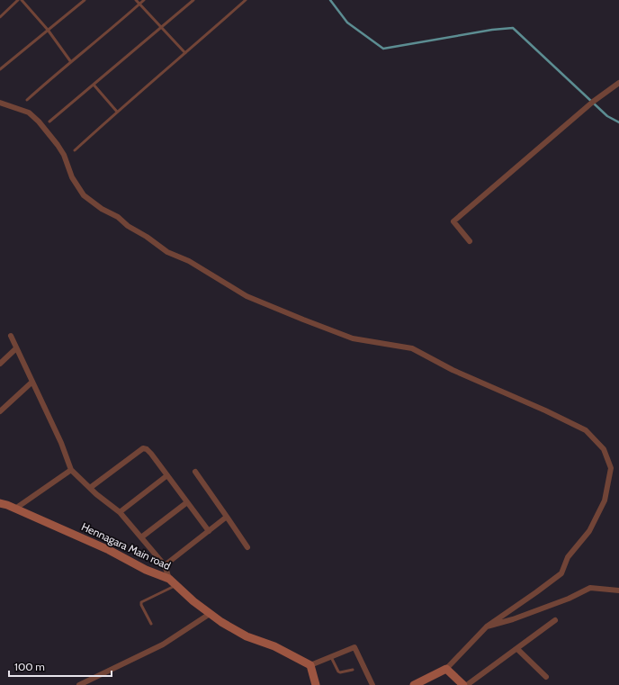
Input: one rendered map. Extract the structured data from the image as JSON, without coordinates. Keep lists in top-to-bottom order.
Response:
{
  "streets": {
    "street": ["Hennagara Main road"]
  },
  "scale_bar": "100 m"
}
